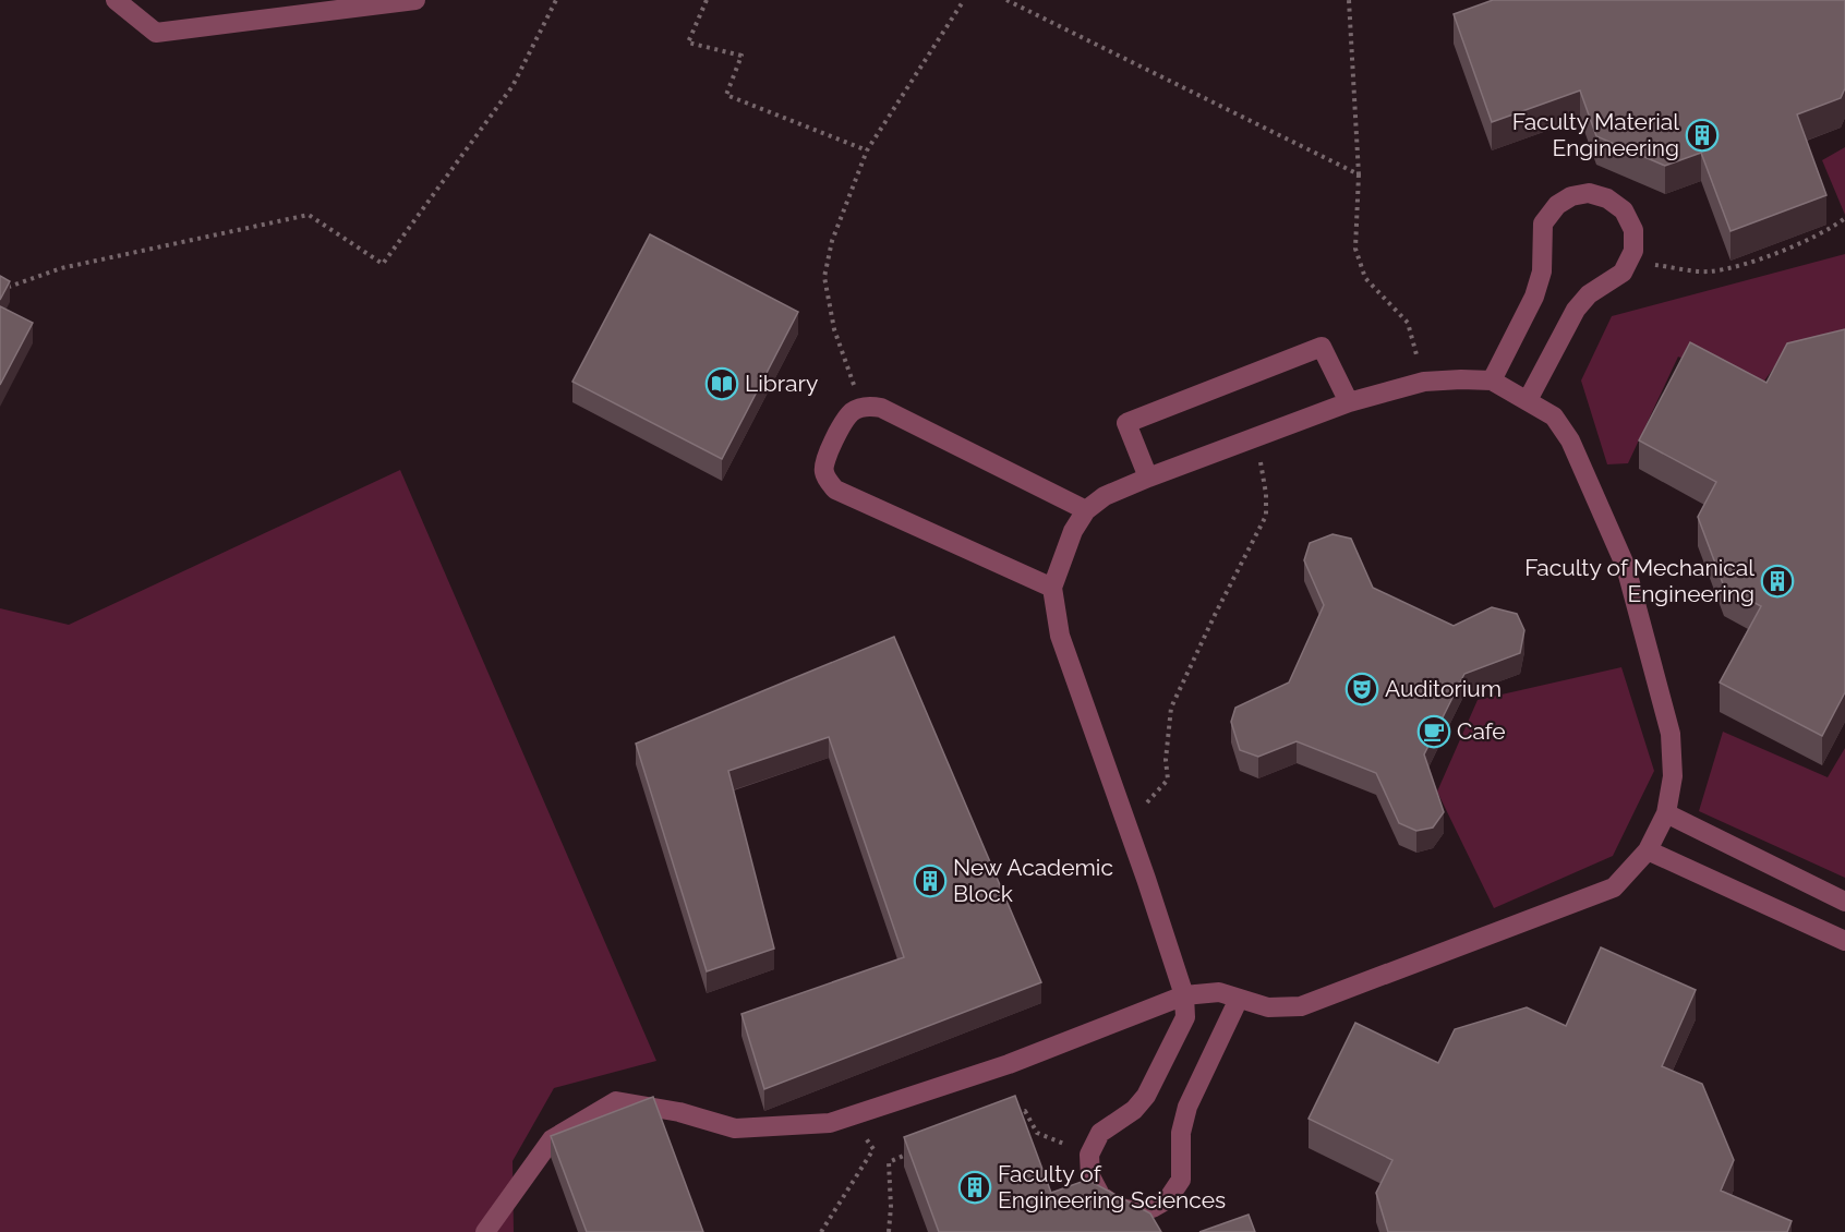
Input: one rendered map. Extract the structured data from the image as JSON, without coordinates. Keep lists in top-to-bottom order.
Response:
{
  "places": {
    "building": [
      "Faculty Material Engineering",
      "Faculty of Mechanical Engineering",
      "New Academic Block",
      "Faculty of Engineering Sciences"
    ],
    "library": ["Library"],
    "theatre": ["Auditorium"],
    "cafe": ["Cafe"]
  }
}
